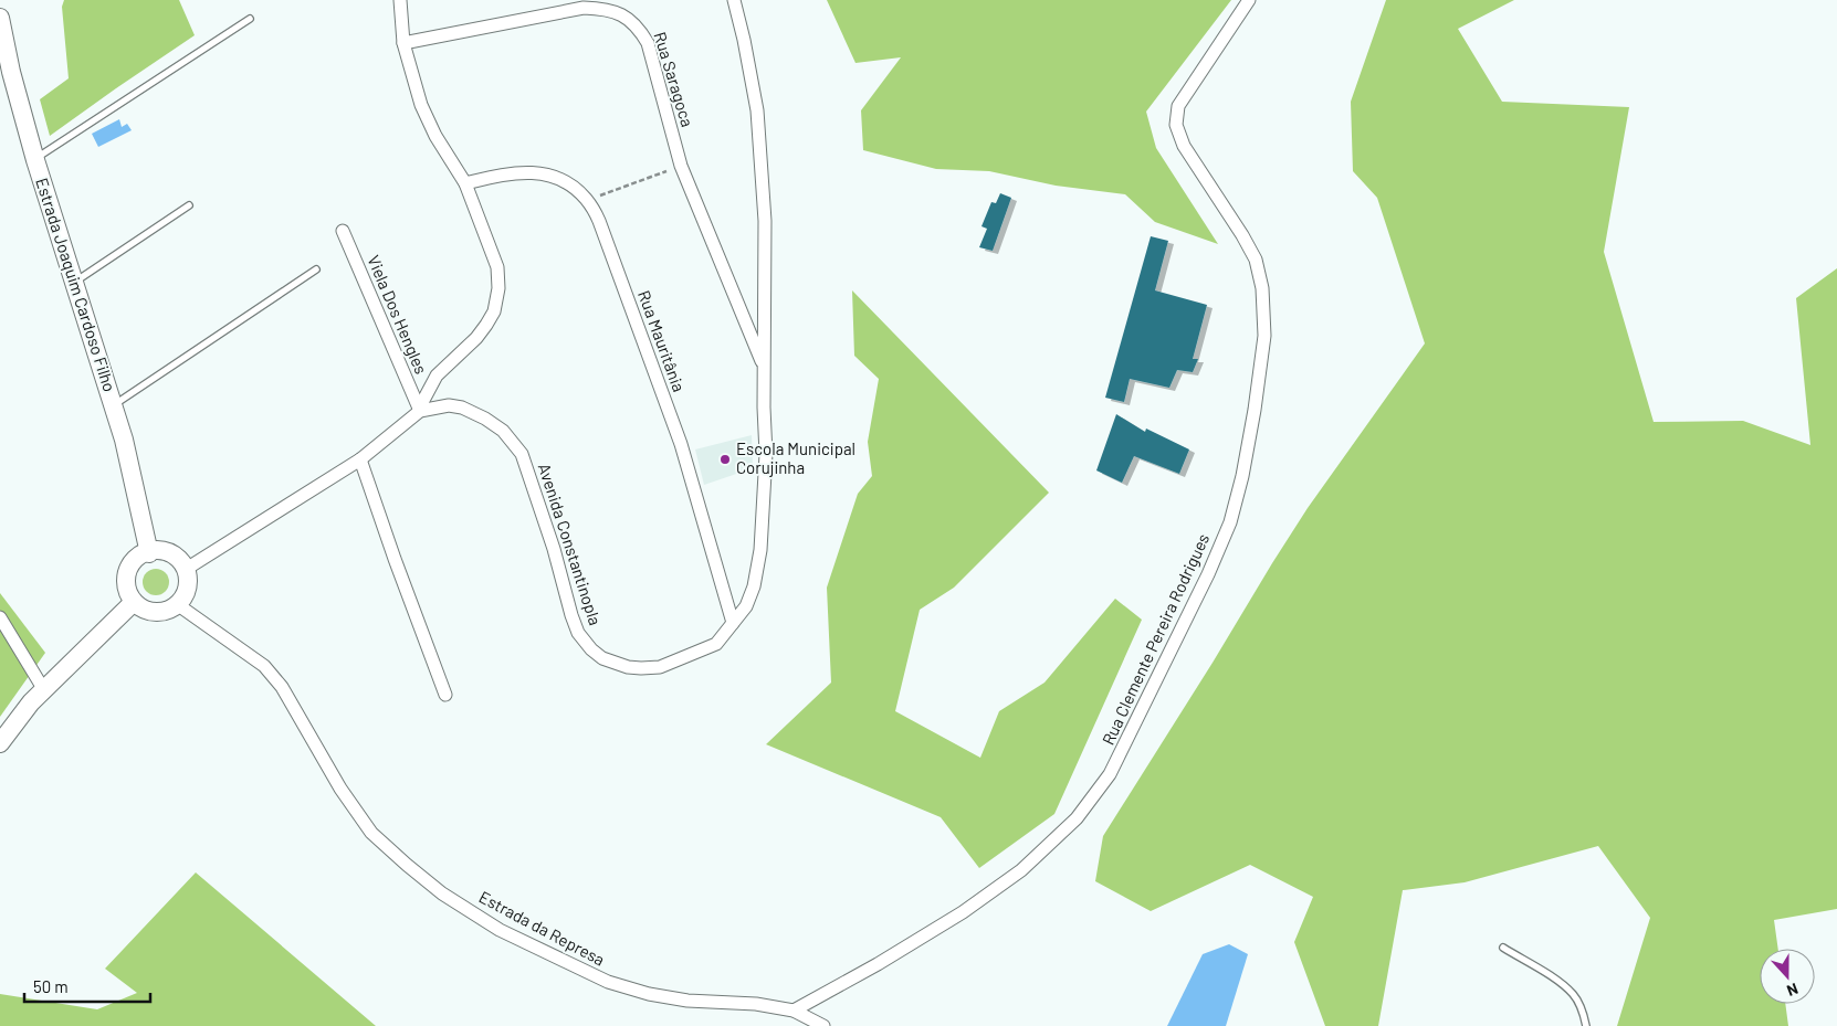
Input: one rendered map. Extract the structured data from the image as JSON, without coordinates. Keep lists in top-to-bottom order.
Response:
{
  "streets": {
    "street": [
      "Rua Saragoca",
      "Estrada Joaquim Cardoso Filho",
      "Viela Dos Hengles",
      "Rua Mauritânia",
      "Avenida Constantinopla",
      "Rua Clemente Pereira Rodrigues",
      "Estrada da Represa"
    ]
  },
  "crossings": [
    ["Rua Saragoca", "Avenida Constantinopla"],
    ["Estrada Joaquim Cardoso Filho", "Avenida Constantinopla"],
    ["Estrada Joaquim Cardoso Filho", "Estrada da Represa"],
    ["Viela Dos Hengles", "Avenida Constantinopla"],
    ["Rua Mauritânia", "Avenida Constantinopla"],
    ["Avenida Constantinopla", "Estrada da Represa"],
    ["Rua Clemente Pereira Rodrigues", "Estrada da Represa"]
  ],
  "places": ["Escola Municipal Corujinha"],
  "scale_bar": "50 m",
  "north": "bottom"
}
